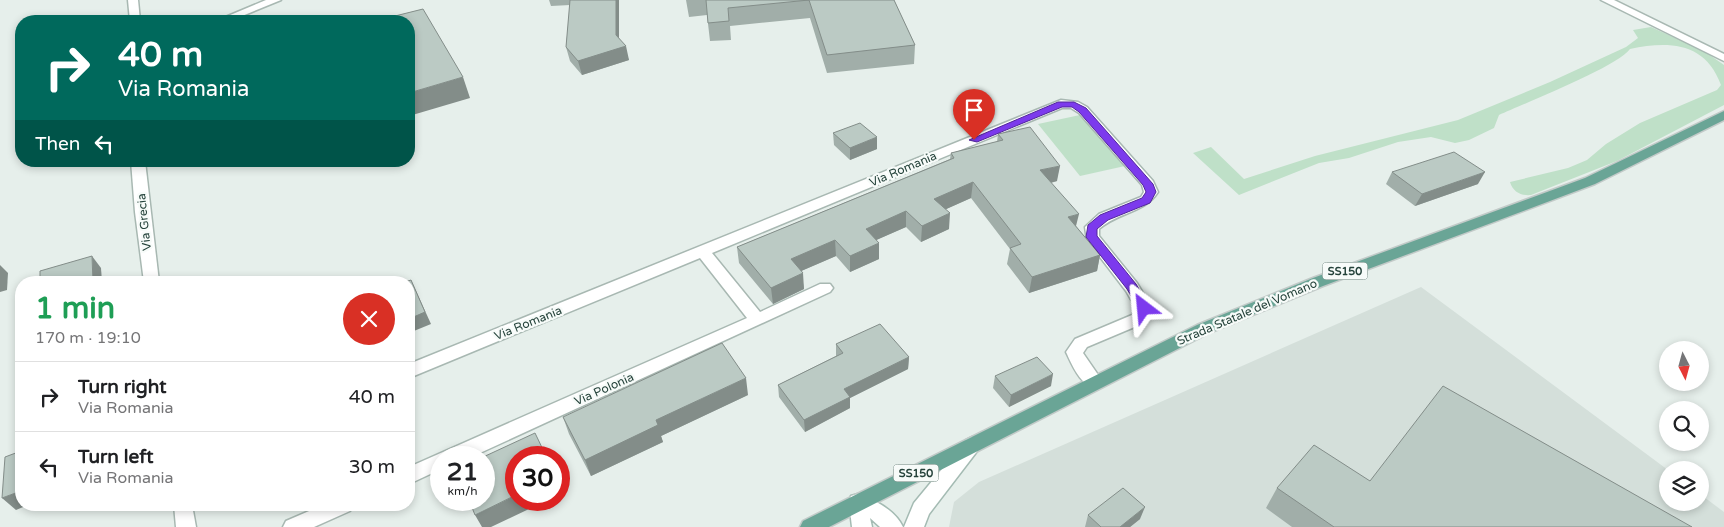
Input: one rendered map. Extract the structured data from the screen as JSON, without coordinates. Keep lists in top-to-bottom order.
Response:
{
  "streets": {
    "main road": ["SS150", "Strada Statale del Vomano"],
    "street": ["Via Romania", "Via Grecia", "Via Polonia"]
  },
  "crossings": [
    ["Via Romania", "Strada Statale del Vomano"]
  ],
  "north": "bottom",
  "page": {
    "turn": ["40 m", "Via Romania"],
    "then": "Then",
    "heading": ["1 min", "170 m · 19:10"],
    "list": [
      {
        "name": "Turn right",
        "note": "Via Romania",
        "value": "40 m"
      },
      {
        "name": "Turn left",
        "note": "Via Romania",
        "value": "30 m"
      }
    ],
    "speed": "21 km/h",
    "limit": "30"
  }
}
